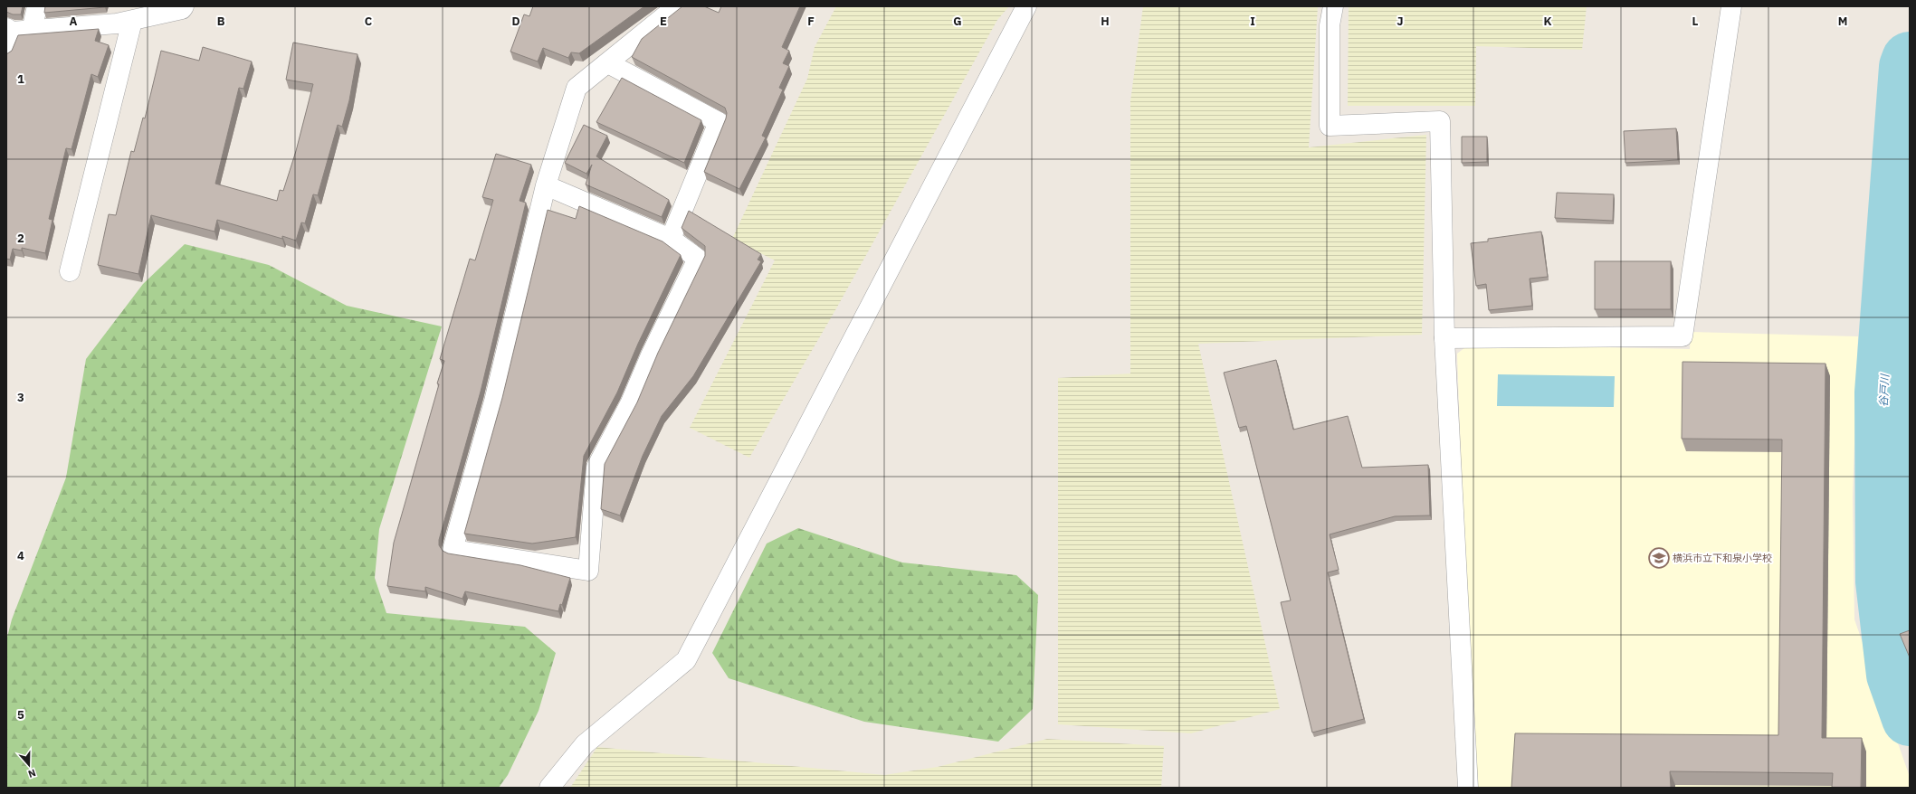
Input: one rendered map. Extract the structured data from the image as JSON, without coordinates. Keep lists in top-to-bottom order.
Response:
{
  "water": ["谷戸川"],
  "places": {
    "school or university": ["横浜市立下和泉小学校"]
  },
  "north": "bottom",
  "grid": {
    "columns": [
      "A",
      "B",
      "C",
      "D",
      "E",
      "F",
      "G",
      "H",
      "I",
      "J",
      "K",
      "L",
      "M"
    ],
    "rows": [
      "1",
      "2",
      "3",
      "4",
      "5"
    ]
  }
}
